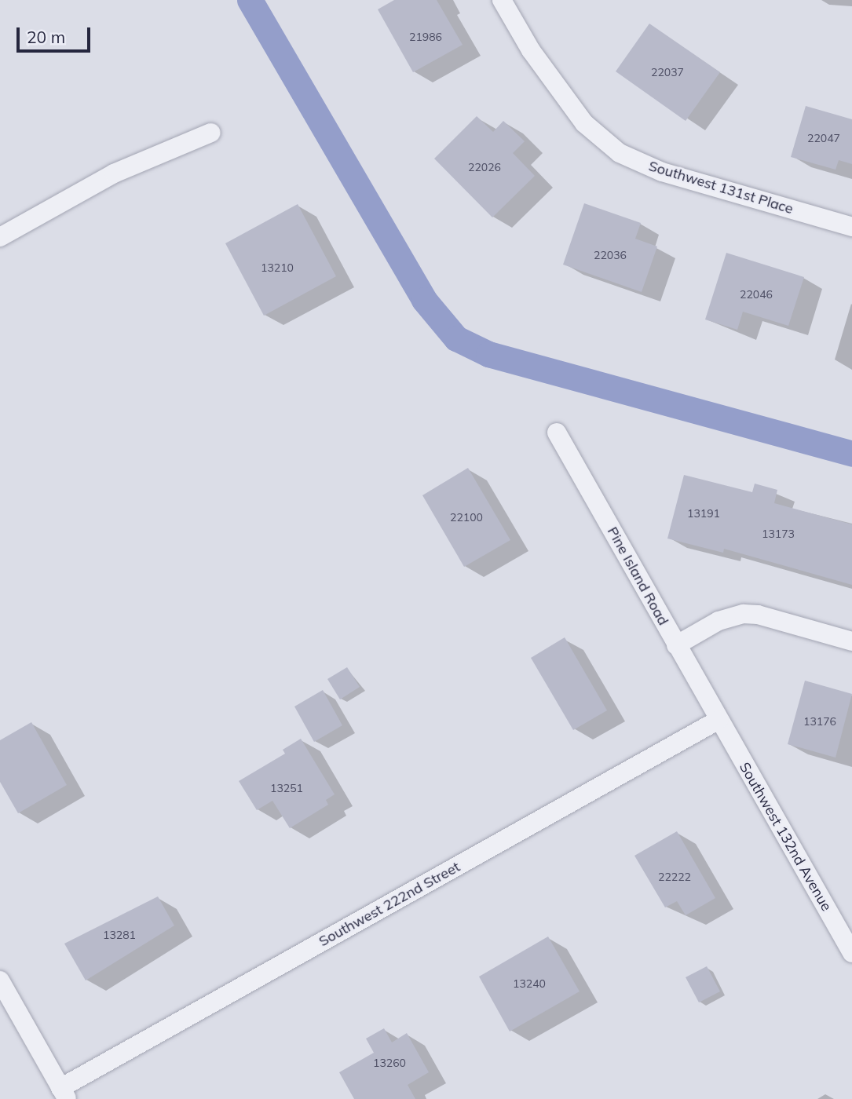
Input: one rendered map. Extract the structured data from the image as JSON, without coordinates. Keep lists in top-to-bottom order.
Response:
{
  "streets": {
    "street": [
      "Southwest 131st Place",
      "Pine Island Road",
      "Southwest 132nd Avenue",
      "Southwest 222nd Street"
    ]
  },
  "crossings": [
    ["Pine Island Road", "Southwest 132nd Avenue"],
    ["Pine Island Road", "Southwest 222nd Street"],
    ["Southwest 132nd Avenue", "Southwest 222nd Street"]
  ],
  "house_numbers": [
    "21986",
    "22037",
    "22047",
    "22026",
    "22036",
    "13210",
    "22046",
    "13191",
    "22100",
    "13173",
    "13176",
    "13251",
    "22222",
    "13281",
    "13240",
    "13260"
  ],
  "scale_bar": "20 m"
}
